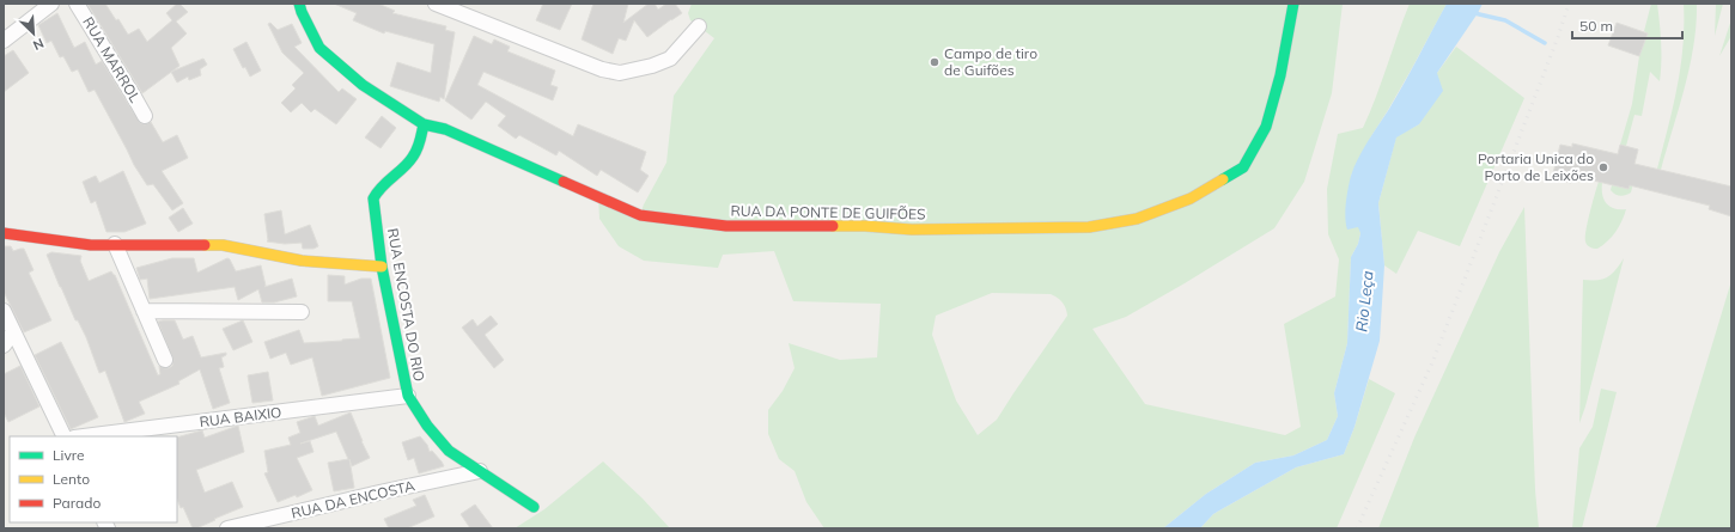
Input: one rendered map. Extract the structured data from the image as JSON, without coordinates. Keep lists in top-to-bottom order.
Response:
{
  "streets": {
    "street": [
      "RUA MARROL",
      "RUA DA PONTE DE GUIFÕES",
      "RUA ENCOSTA DO RIO",
      "RUA BAIXIO",
      "RUA DA ENCOSTA"
    ]
  },
  "crossings": [
    ["RUA DA PONTE DE GUIFÕES", "RUA ENCOSTA DO RIO"],
    ["RUA ENCOSTA DO RIO", "RUA BAIXIO"],
    ["RUA ENCOSTA DO RIO", "RUA DA ENCOSTA"]
  ],
  "water": ["Rio Leça"],
  "places": ["Campo de tiro de Guifões", "Portaria Unica do Porto de Leixões"],
  "legend": ["Livre", "Lento", "Parado"],
  "scale_bar": "50 m",
  "north": "bottom right"
}
